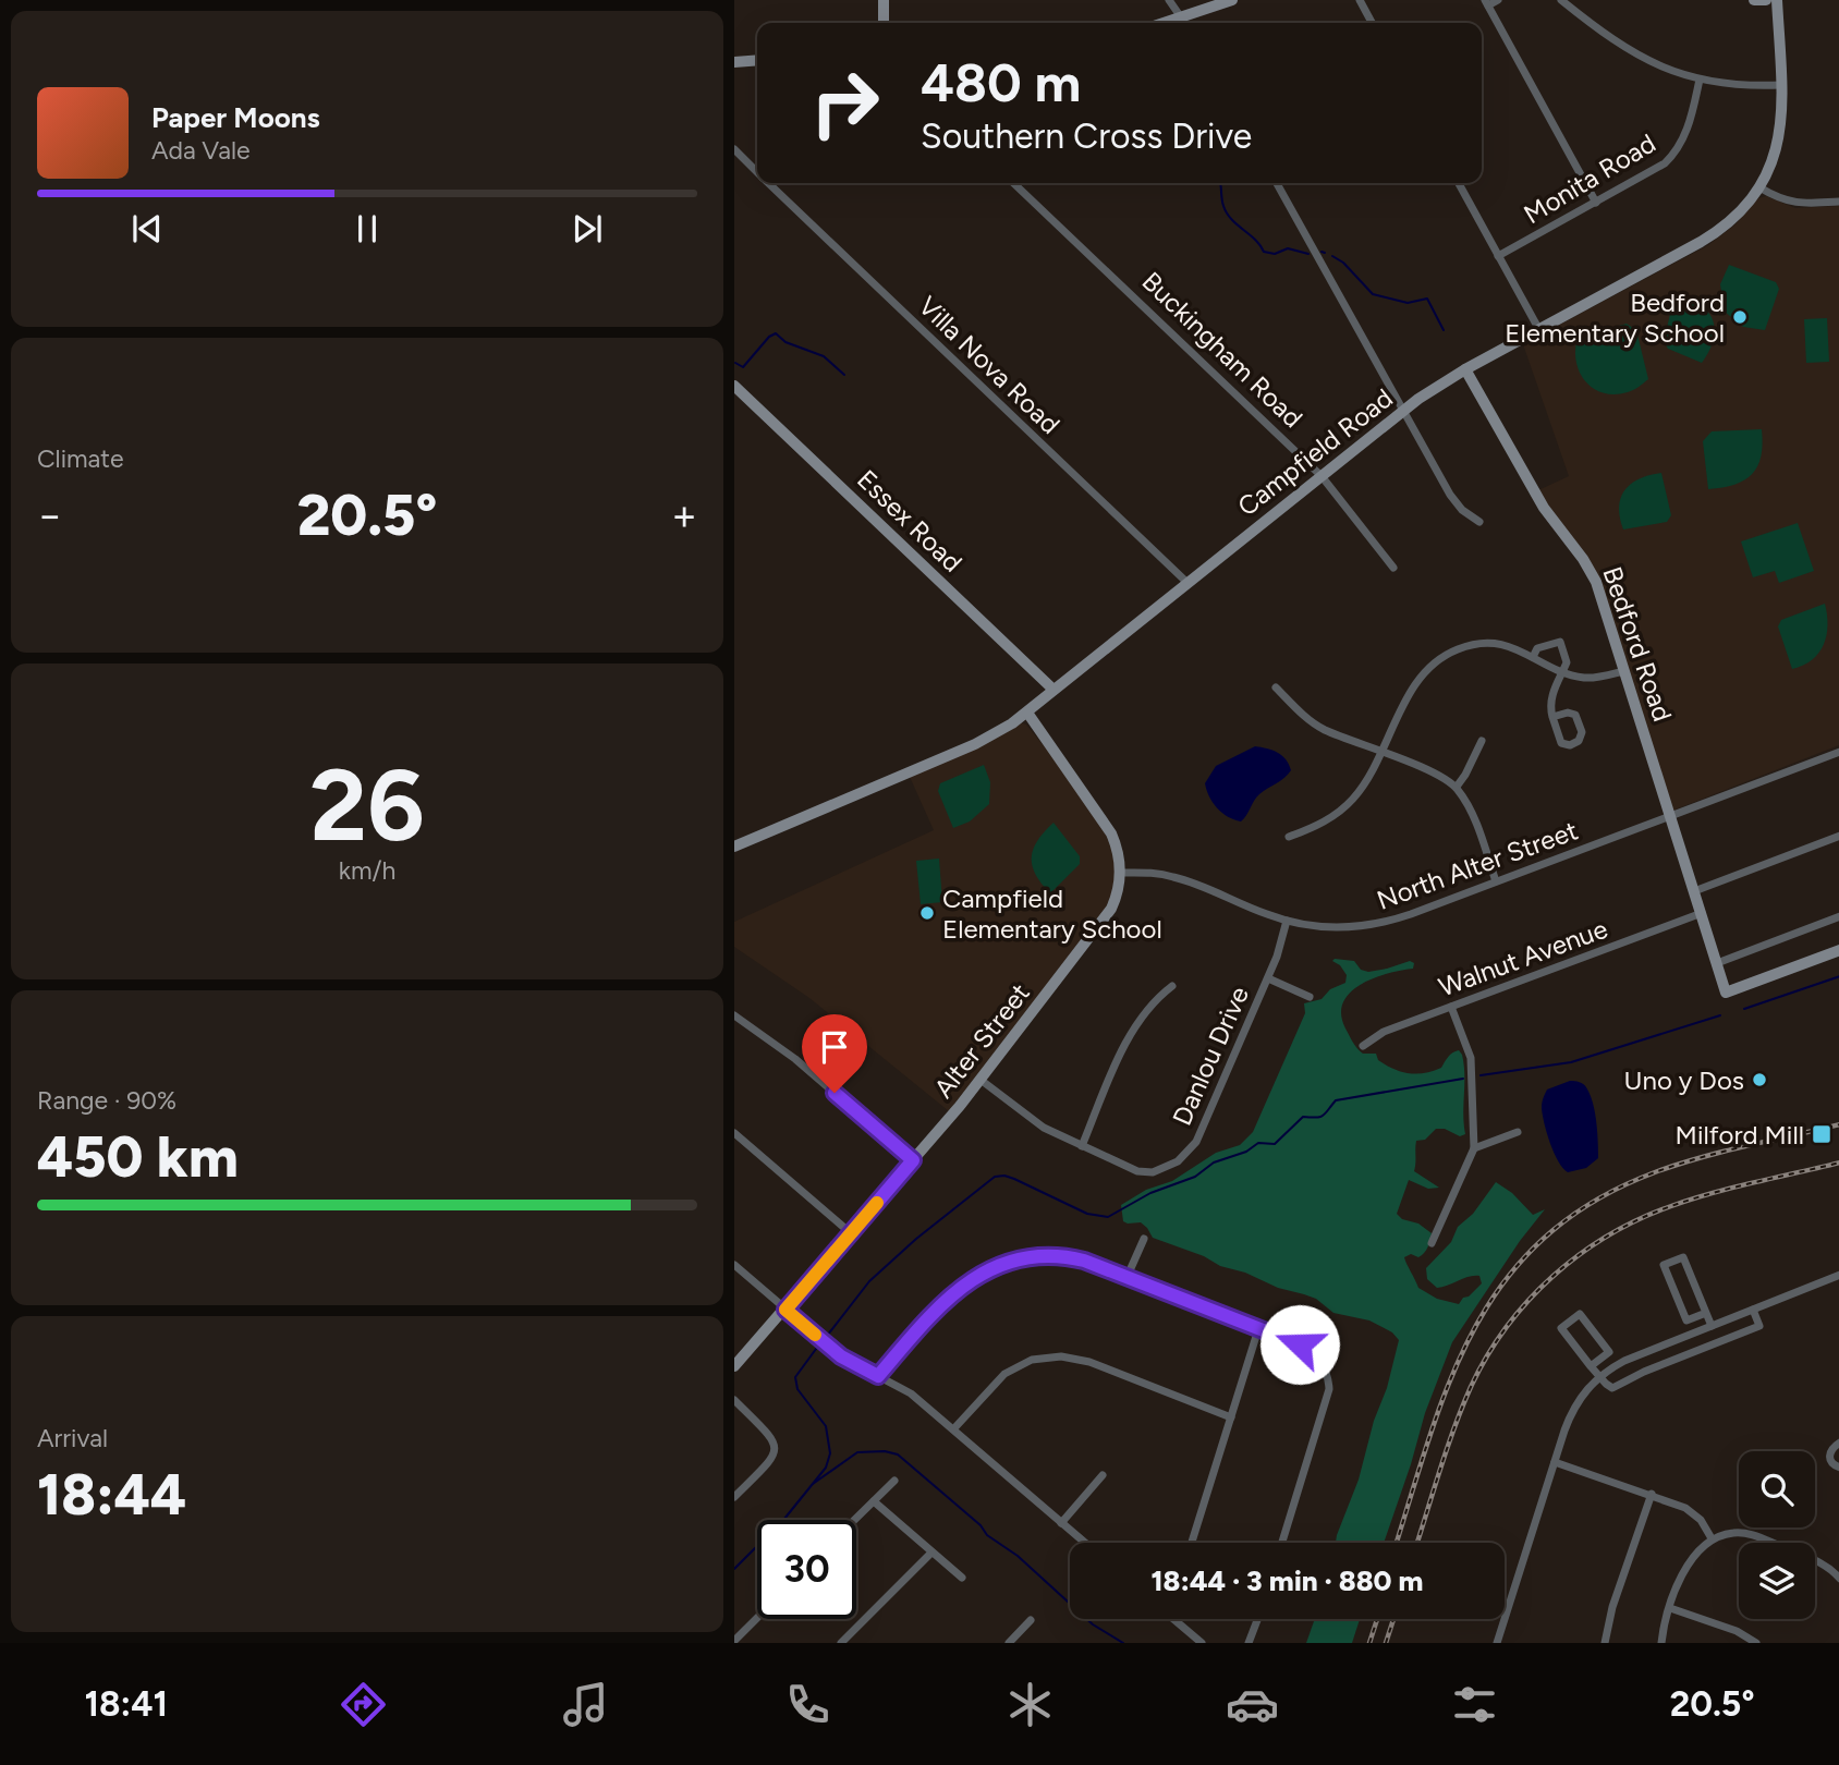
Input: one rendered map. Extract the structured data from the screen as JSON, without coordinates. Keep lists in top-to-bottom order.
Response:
{
  "streets": {
    "street": [
      "Monita Road",
      "Buckingham Road",
      "Villa Nova Road",
      "Campfield Road",
      "Essex Road",
      "Bedford Road",
      "North Alter Street",
      "Walnut Avenue",
      "Alter Street",
      "Danlou Drive"
    ]
  },
  "crossings": [
    ["Buckingham Road", "Campfield Road"],
    ["Villa Nova Road", "Campfield Road"],
    ["Campfield Road", "Essex Road"],
    ["Campfield Road", "Bedford Road"],
    ["Bedford Road", "North Alter Street"],
    ["Bedford Road", "Walnut Avenue"],
    ["North Alter Street", "Alter Street"],
    ["North Alter Street", "Danlou Drive"],
    ["Alter Street", "Danlou Drive"]
  ],
  "places": {
    "other": ["Bedford Elementary School", "Campfield Elementary School", "Uno y Dos"],
    "transit": ["Milford Mill"]
  },
  "page": {
    "turn": ["480 m", "Southern Cross Drive"],
    "song": ["Paper Moons", "Ada Vale"],
    "tile": [
      "Climate",
      ["26", "km/h"],
      ["Range · 90%", "450 km"],
      ["Arrival", "18:44"]
    ],
    "heat": ["−", "20.5°", "+"],
    "limit": "30",
    "trip": "18:44 · 3 min · 880 m",
    "tabs": ["18:41", "20.5°"]
  }
}
